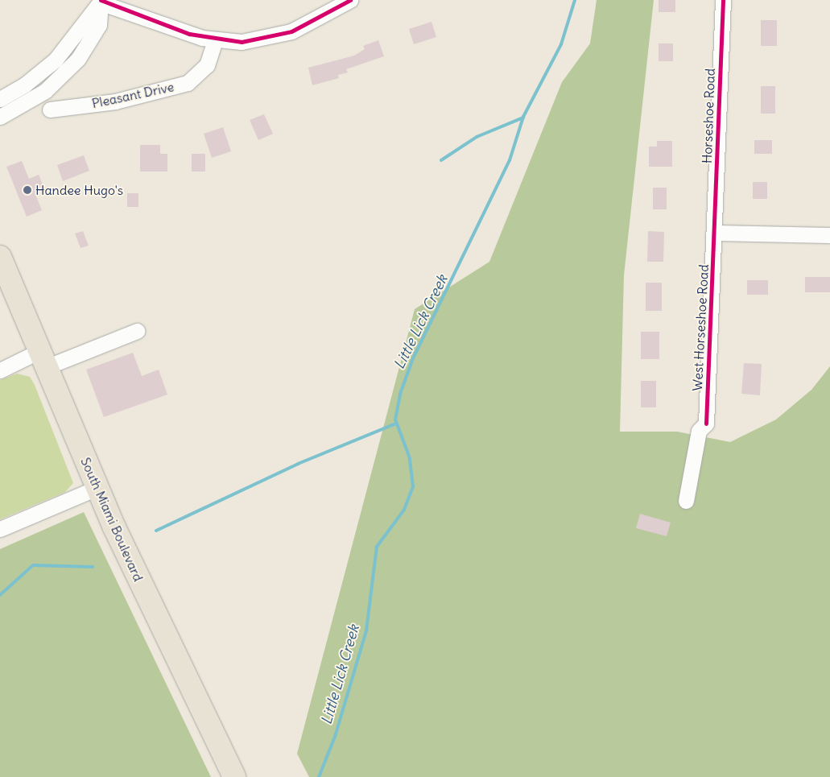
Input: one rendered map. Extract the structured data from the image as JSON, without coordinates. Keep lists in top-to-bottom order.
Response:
{
  "streets": {
    "highway": ["South Miami Boulevard"],
    "street": ["Pleasant Drive", "Horseshoe Road", "West Horseshoe Road"]
  },
  "crossings": [
    ["Horseshoe Road", "West Horseshoe Road"]
  ],
  "water": ["Little Lick Creek"],
  "places": ["Handee Hugo's"]
}
